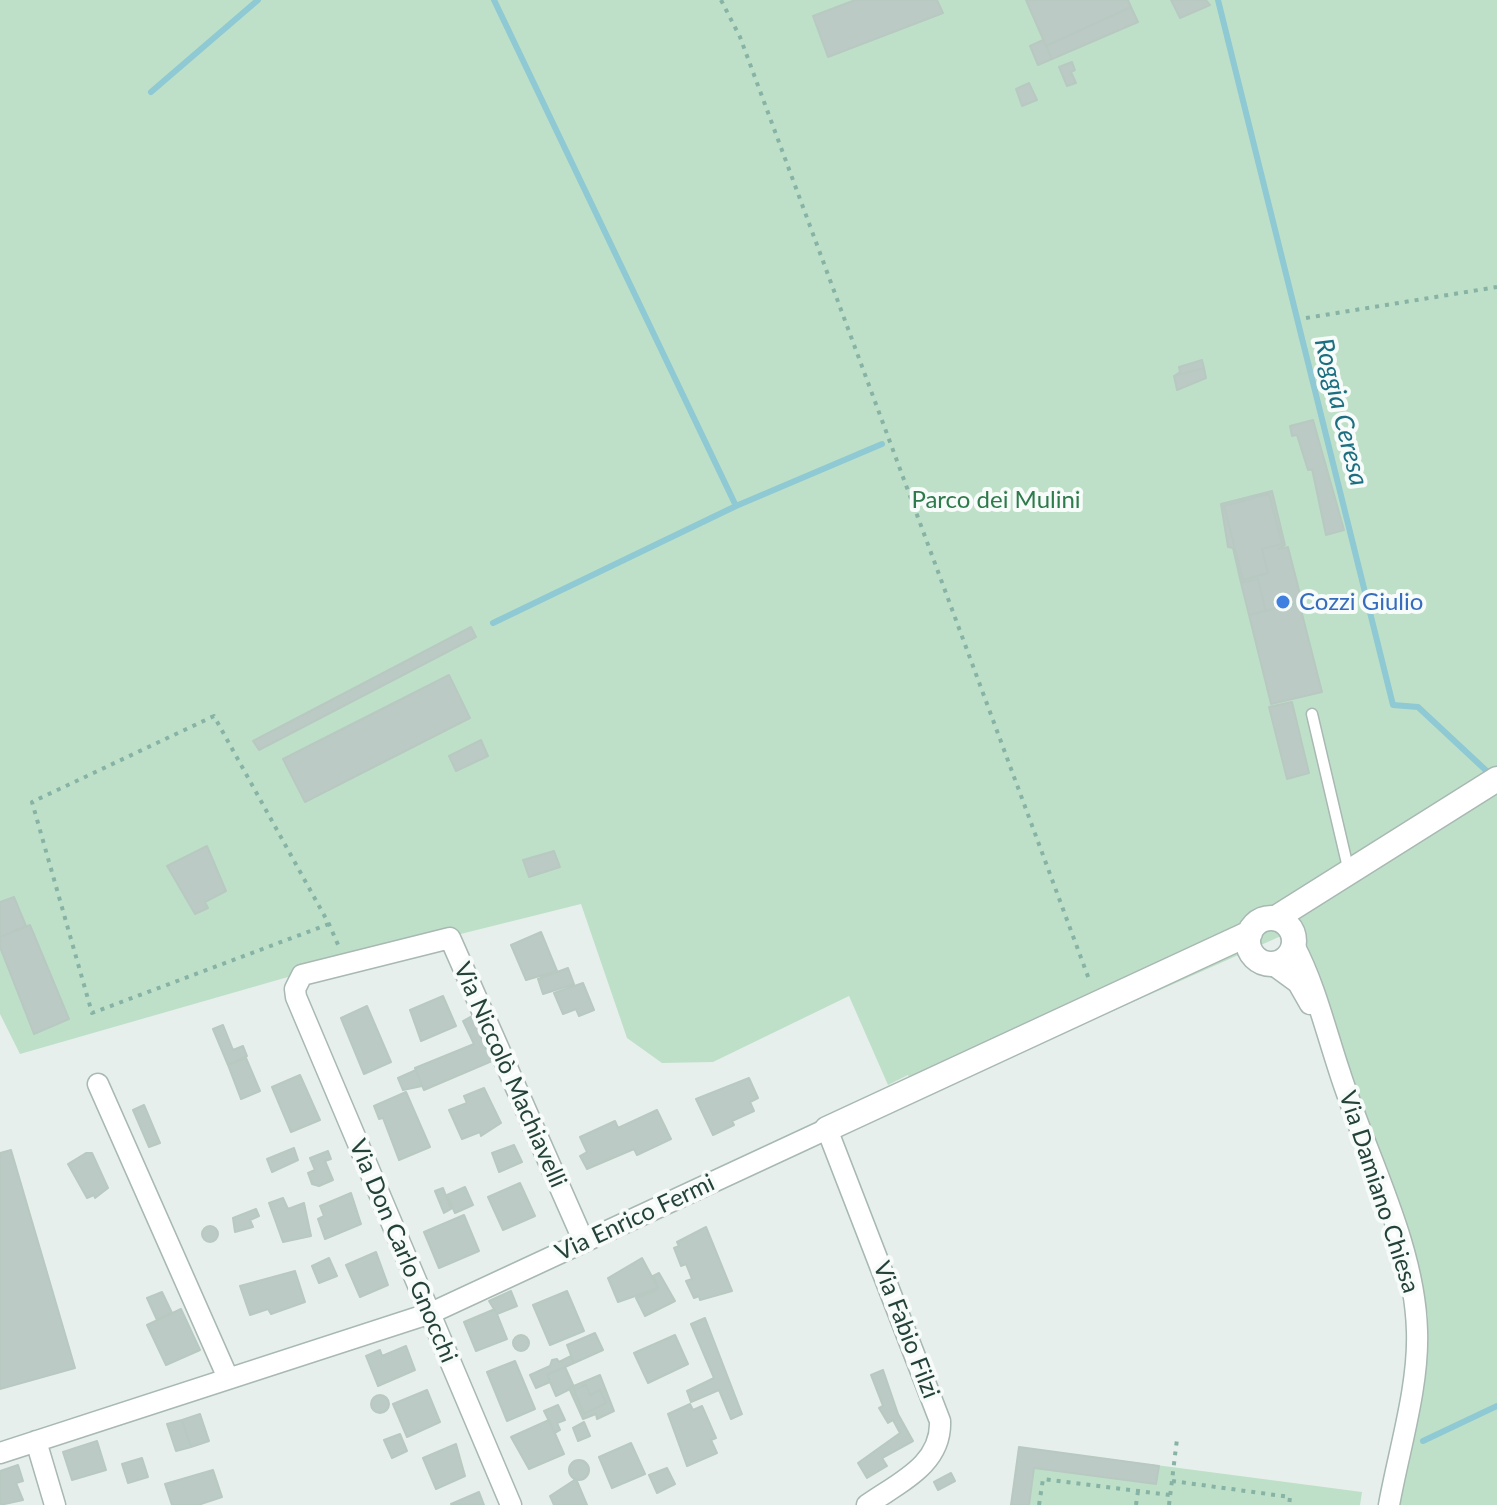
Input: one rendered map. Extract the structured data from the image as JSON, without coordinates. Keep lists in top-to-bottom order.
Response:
{
  "streets": {
    "street": [
      "Via Niccolò Machiavelli",
      "Via Damiano Chiesa",
      "Via Enrico Fermi",
      "Via Don Carlo Gnocchi",
      "Via Fabio Filzi"
    ]
  },
  "crossings": [
    ["Via Niccolò Machiavelli", "Via Enrico Fermi"],
    ["Via Niccolò Machiavelli", "Via Don Carlo Gnocchi"],
    ["Via Damiano Chiesa", "Via Enrico Fermi"],
    ["Via Enrico Fermi", "Via Don Carlo Gnocchi"],
    ["Via Enrico Fermi", "Via Fabio Filzi"]
  ],
  "water": ["Roggia Ceresa"],
  "parks": ["Parco dei Mulini"],
  "places": ["Cozzi Giulio"]
}
